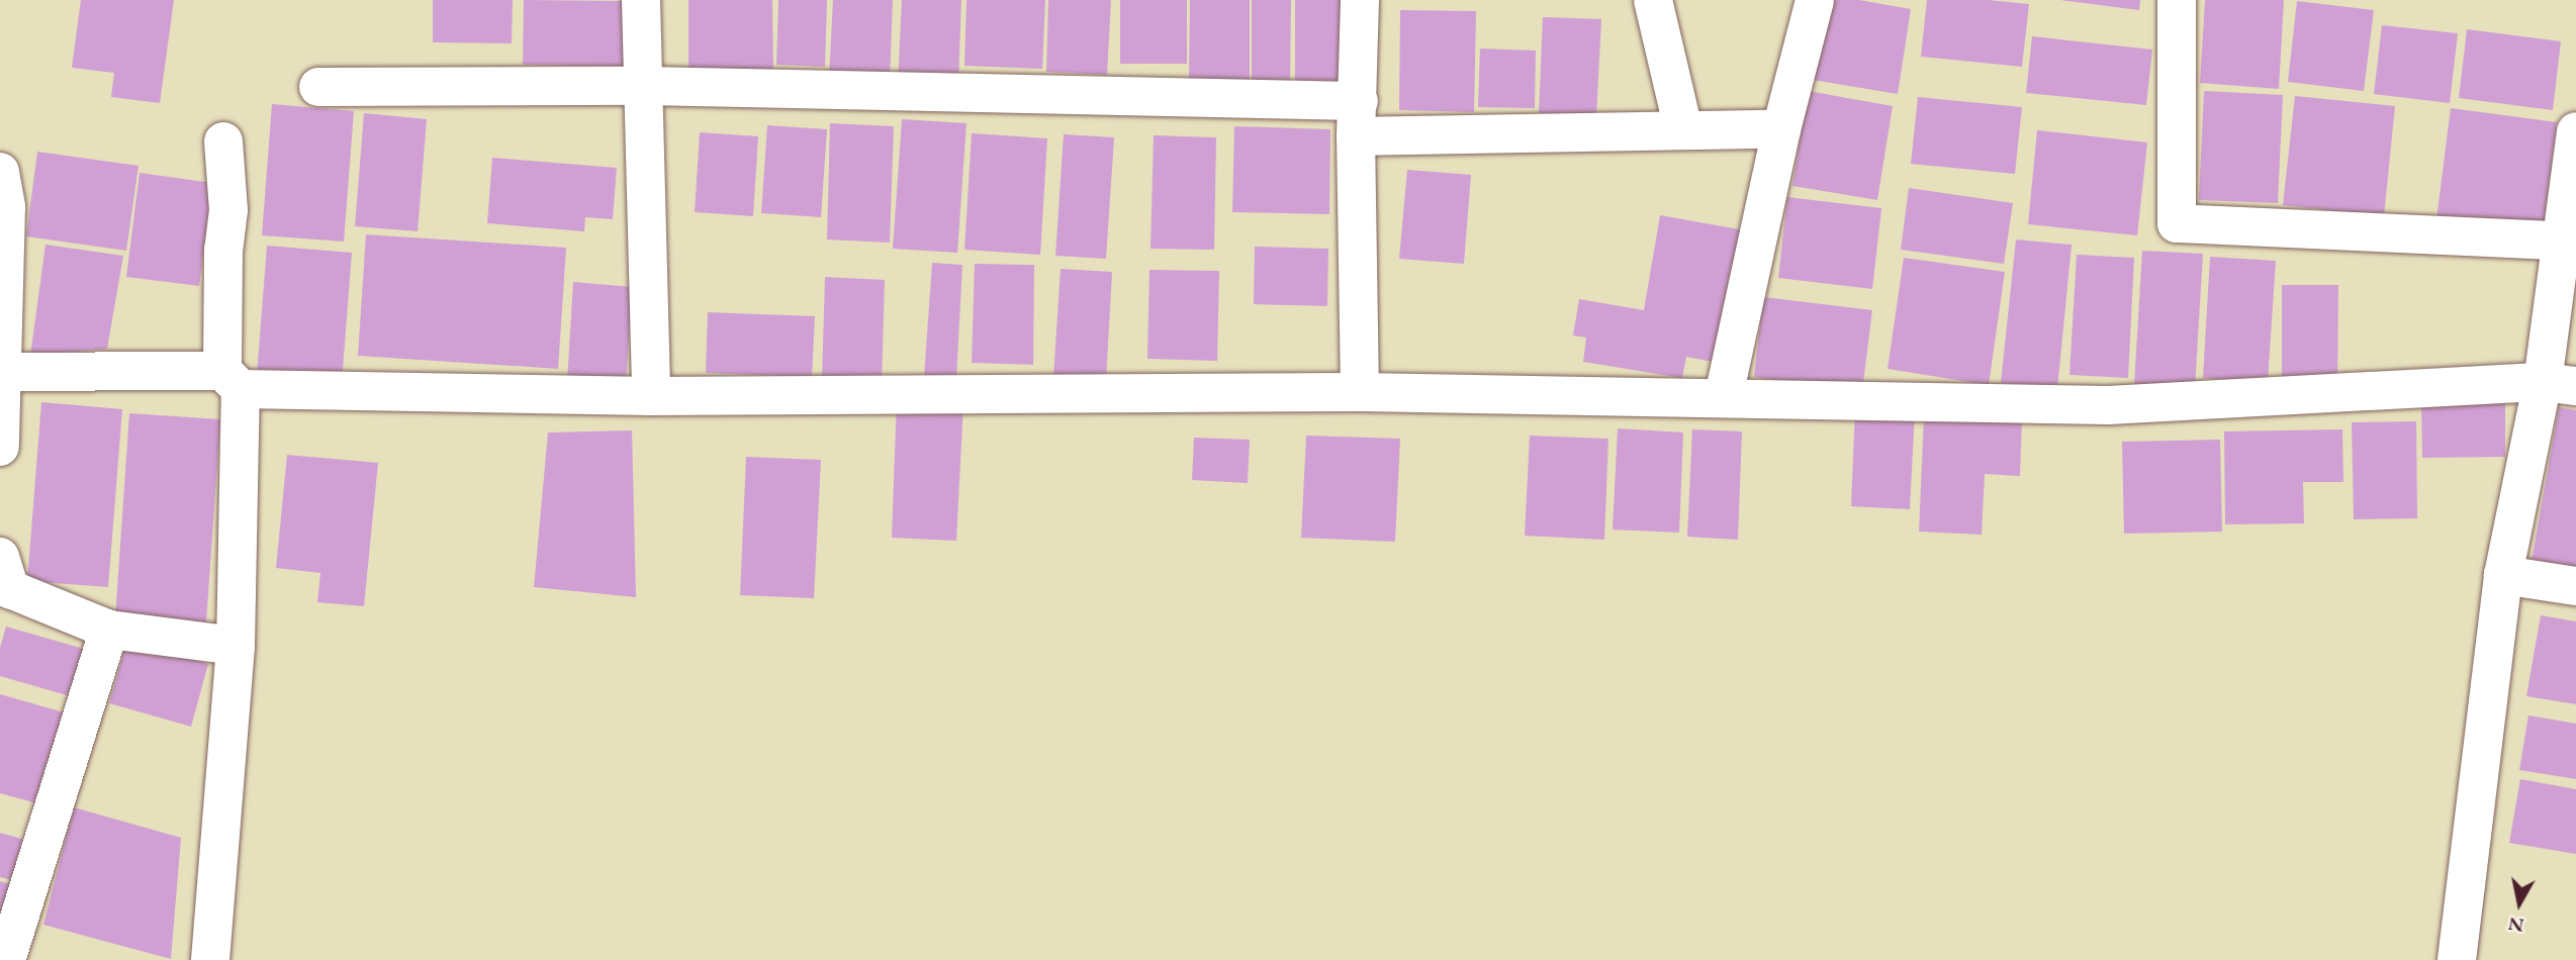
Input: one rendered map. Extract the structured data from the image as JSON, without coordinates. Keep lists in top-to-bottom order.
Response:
{
  "north": "bottom"
}
